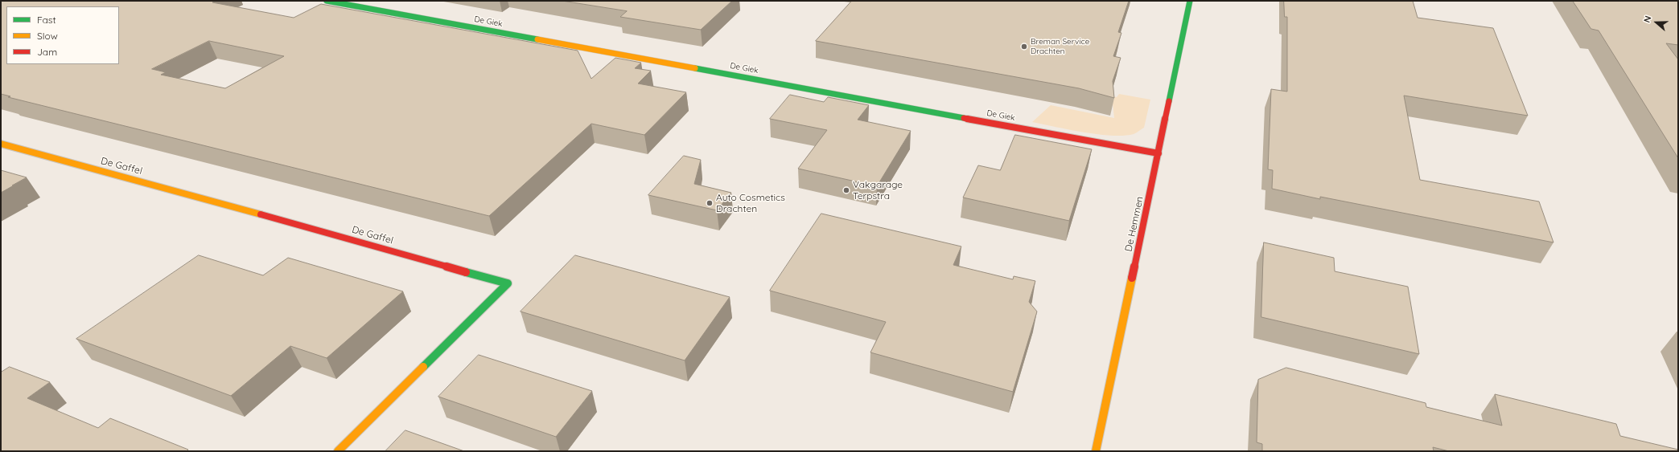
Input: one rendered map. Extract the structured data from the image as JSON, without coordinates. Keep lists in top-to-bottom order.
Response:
{
  "streets": {
    "street": ["De Giek", "De Gaffel", "De Hemmen"]
  },
  "crossings": [
    ["De Giek", "De Hemmen"]
  ],
  "places": ["Breman Service Drachten", "Vakgarage Terpstra", "Auto Cosmetics Drachten"],
  "legend": ["Fast", "Slow", "Jam"],
  "north": "left"
}
